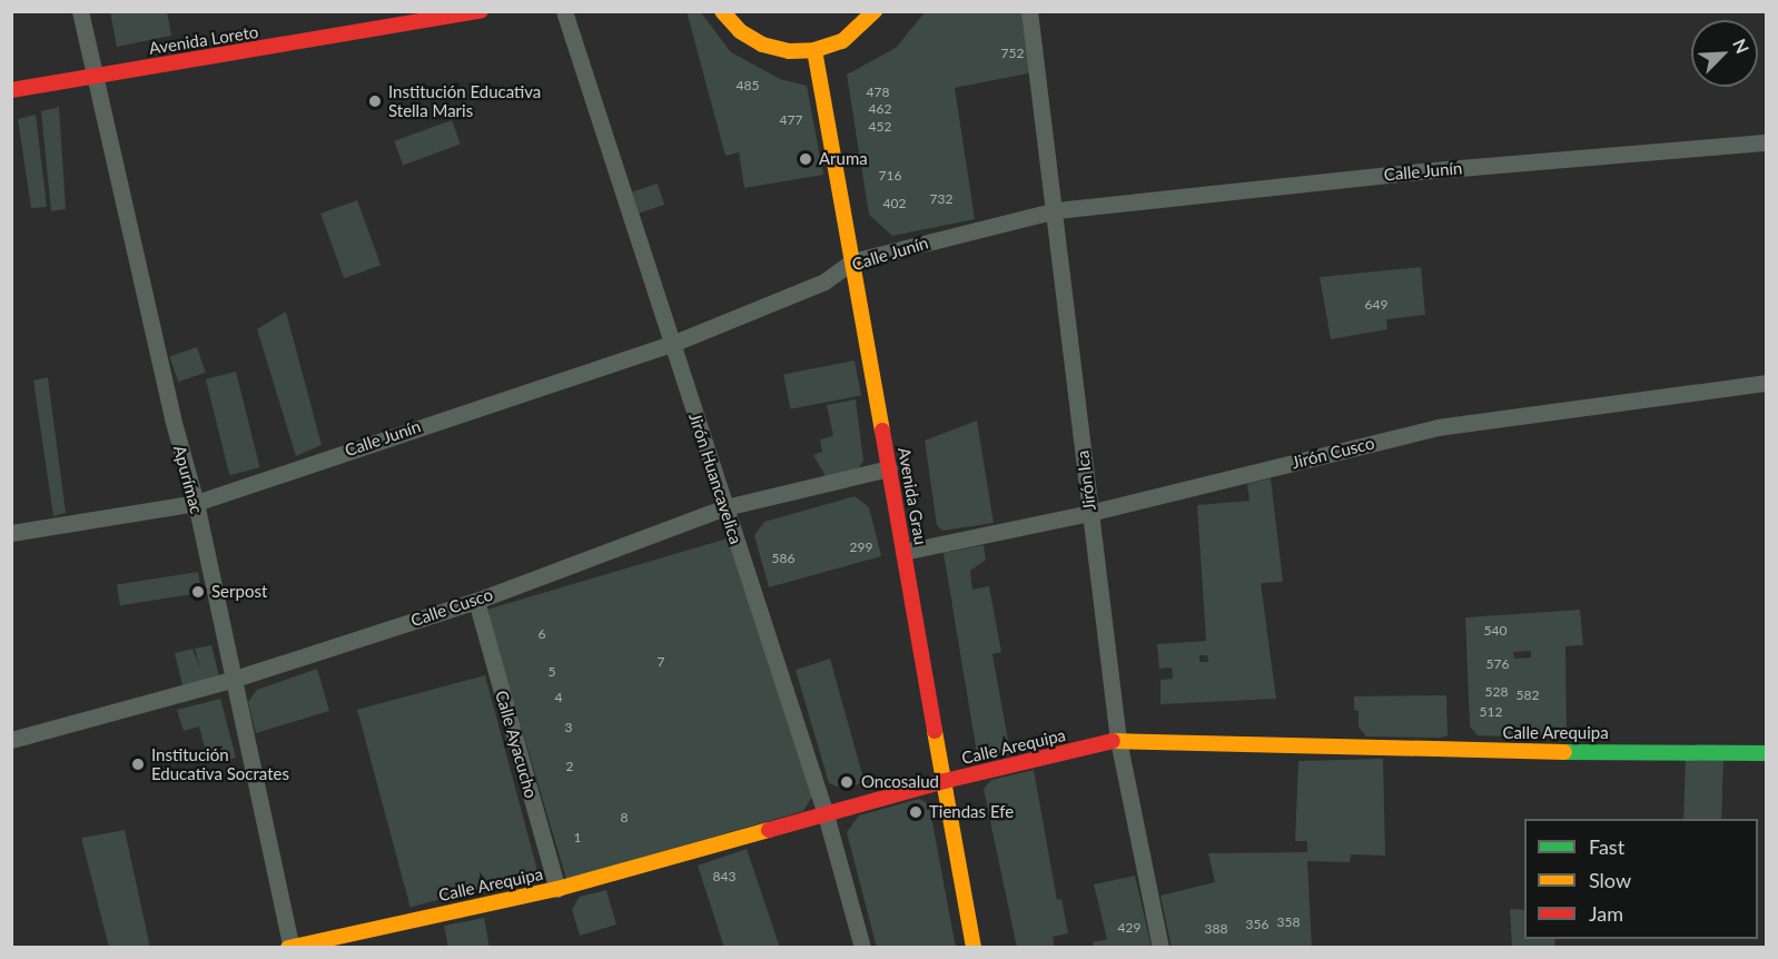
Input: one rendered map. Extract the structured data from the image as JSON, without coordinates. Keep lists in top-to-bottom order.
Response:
{
  "streets": {
    "street": [
      "Avenida Loreto",
      "Calle Junín",
      "Jirón Cusco",
      "Jirón Huancavelica",
      "Apurímac",
      "Jirón Ica",
      "Avenida Grau",
      "Calle Cusco",
      "Calle Arequipa",
      "Calle Ayacucho"
    ]
  },
  "crossings": [
    ["Avenida Loreto", "Apurímac"],
    ["Calle Junín", "Jirón Huancavelica"],
    ["Calle Junín", "Apurímac"],
    ["Calle Junín", "Jirón Ica"],
    ["Calle Junín", "Avenida Grau"],
    ["Jirón Cusco", "Jirón Ica"],
    ["Jirón Cusco", "Avenida Grau"],
    ["Jirón Huancavelica", "Calle Cusco"],
    ["Jirón Huancavelica", "Calle Arequipa"],
    ["Apurímac", "Calle Cusco"],
    ["Apurímac", "Calle Arequipa"],
    ["Jirón Ica", "Calle Arequipa"],
    ["Avenida Grau", "Calle Cusco"],
    ["Avenida Grau", "Calle Arequipa"],
    ["Calle Cusco", "Calle Ayacucho"],
    ["Calle Arequipa", "Calle Ayacucho"]
  ],
  "places": [
    "Institución Educativa Stella Maris",
    "Aruma",
    "Serpost",
    "Institución Educativa Socrates",
    "Oncosalud",
    "Tiendas Efe"
  ],
  "house_numbers": [
    "752",
    "485",
    "478",
    "462",
    "477",
    "452",
    "716",
    "732",
    "402",
    "649",
    "299",
    "586",
    "540",
    "6",
    "7",
    "576",
    "5",
    "528",
    "582",
    "4",
    "512",
    "3",
    "2",
    "8",
    "1",
    "843",
    "358",
    "356",
    "429",
    "388"
  ],
  "legend": ["Fast", "Slow", "Jam"],
  "north": "top right"
}
